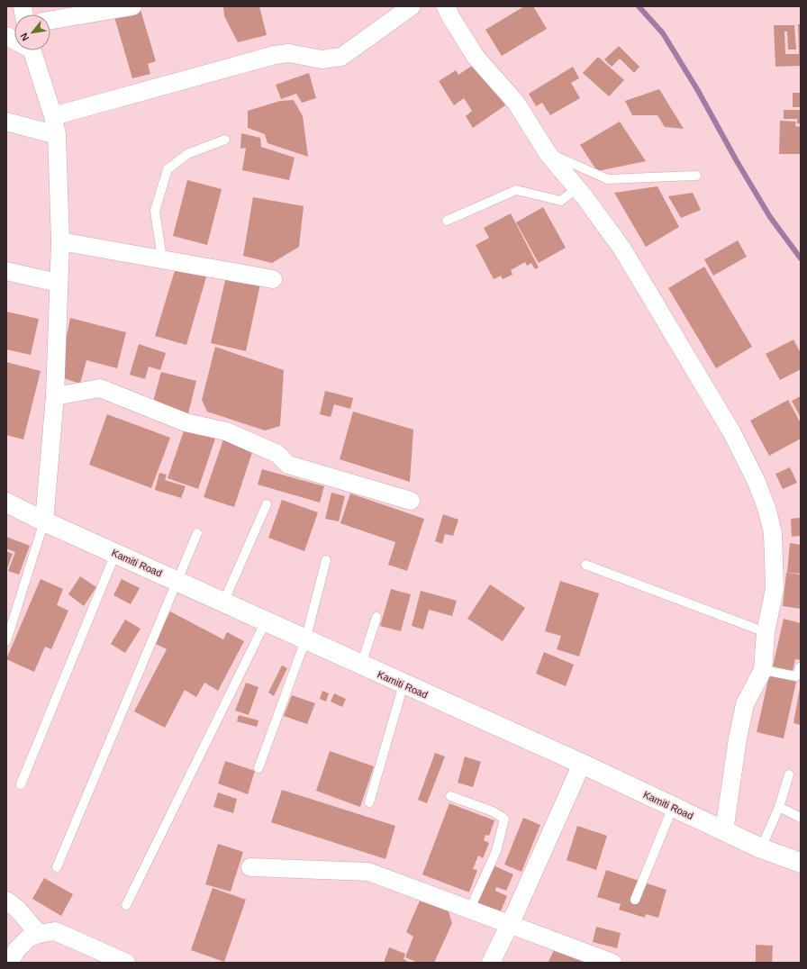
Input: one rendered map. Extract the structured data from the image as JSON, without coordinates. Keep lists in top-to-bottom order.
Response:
{
  "streets": {
    "main road": ["Kamiti Road"]
  },
  "north": "bottom left"
}
